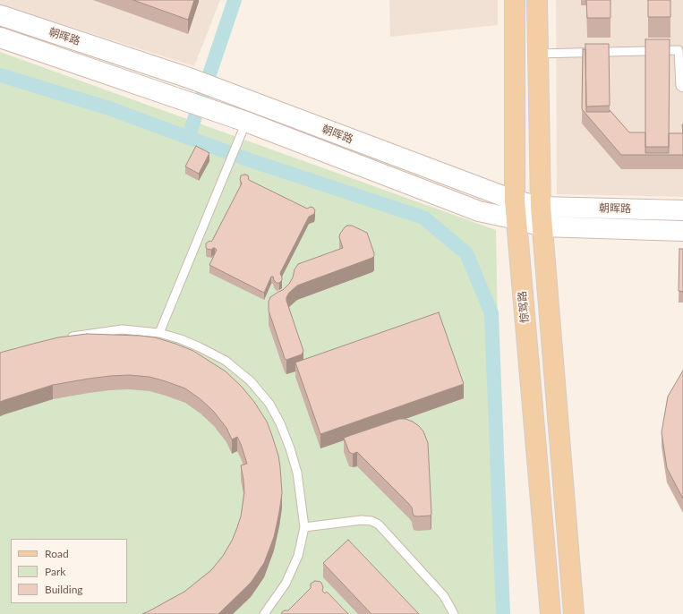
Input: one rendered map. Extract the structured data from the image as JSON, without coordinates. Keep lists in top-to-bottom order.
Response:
{
  "streets": {
    "main road": ["朝晖路", "惊驾路"]
  },
  "crossings": [
    ["朝晖路", "惊驾路"]
  ],
  "legend": ["Road", "Park", "Building"]
}
